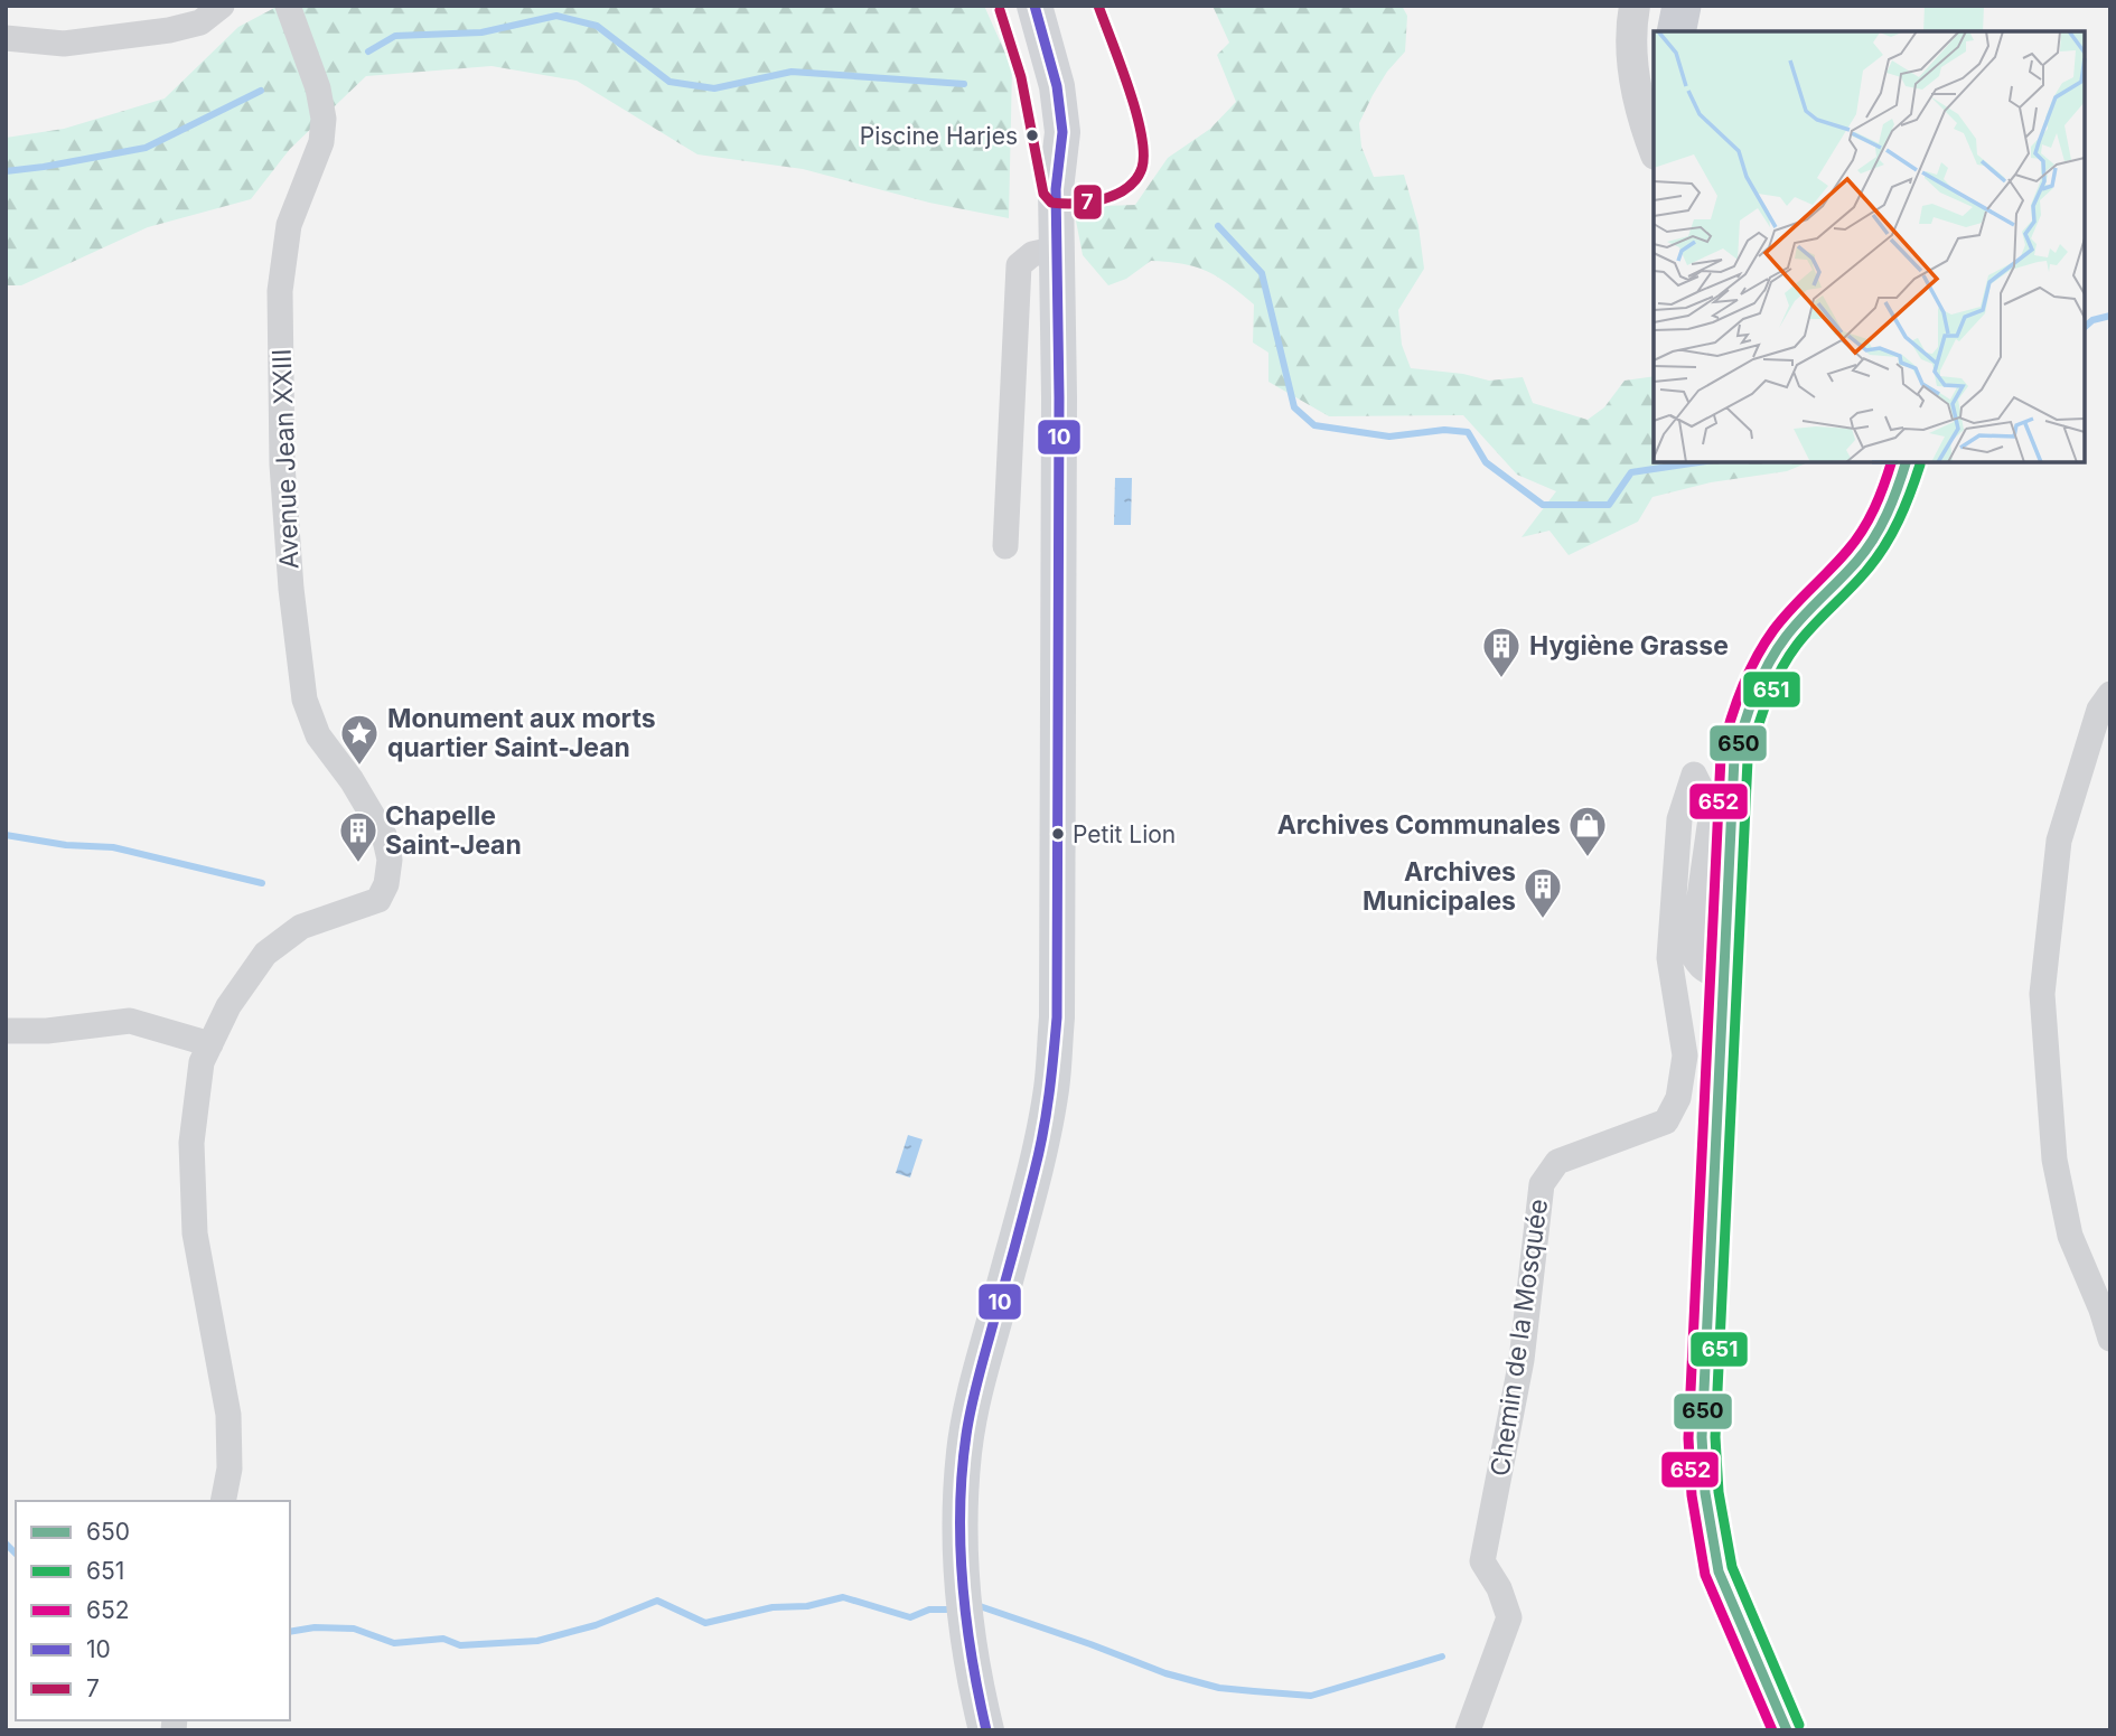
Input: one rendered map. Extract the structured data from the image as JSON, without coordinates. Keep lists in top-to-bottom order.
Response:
{
  "streets": {
    "street": ["Avenue Jean XXIII", "Chemin de la Mosquée"]
  },
  "places": {
    "other": ["Piscine Harjes", "Petit Lion"],
    "building": ["Hygiène Grasse", "Chapelle Saint-Jean", "Archives Municipales"],
    "place": ["Monument aux morts quartier Saint-Jean"],
    "shop": ["Archives Communales"]
  },
  "lines": [
    "transit line 10",
    "transit line 7",
    "transit line 650",
    "transit line 652",
    "transit line 651"
  ],
  "legend": [
    "650",
    "651",
    "652",
    "10",
    "7"
  ]
}
